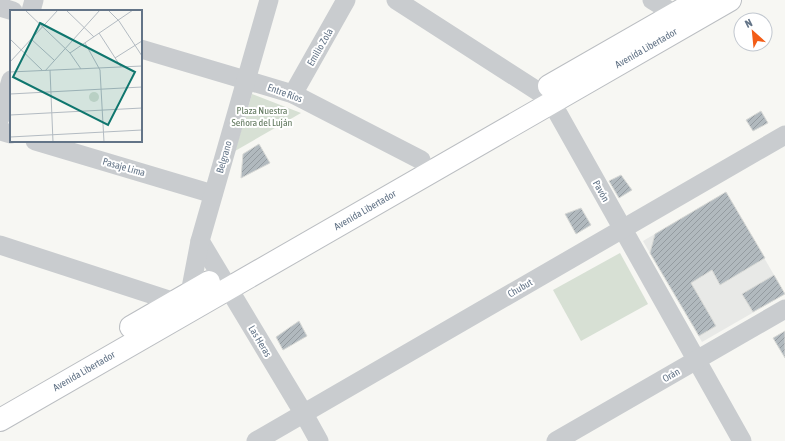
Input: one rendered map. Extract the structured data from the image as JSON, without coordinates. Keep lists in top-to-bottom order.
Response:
{
  "streets": {
    "main road": ["Avenida Libertador"],
    "street": [
      "Emilio Zola",
      "Entre Ríos",
      "Belgrano",
      "Pasaje Lima",
      "Pavón",
      "Chubut",
      "Las Heras",
      "Orán"
    ]
  },
  "crossings": [
    ["Emilio Zola", "Entre Ríos"],
    ["Avenida Libertador", "Entre Ríos"],
    ["Avenida Libertador", "Belgrano"],
    ["Avenida Libertador", "Pavón"],
    ["Avenida Libertador", "Las Heras"],
    ["Entre Ríos", "Belgrano"],
    ["Belgrano", "Pasaje Lima"],
    ["Belgrano", "Las Heras"],
    ["Pavón", "Chubut"],
    ["Pavón", "Orán"],
    ["Chubut", "Las Heras"]
  ],
  "parks": ["Plaza Nuestra Señora del Luján"],
  "north": "top left"
}
